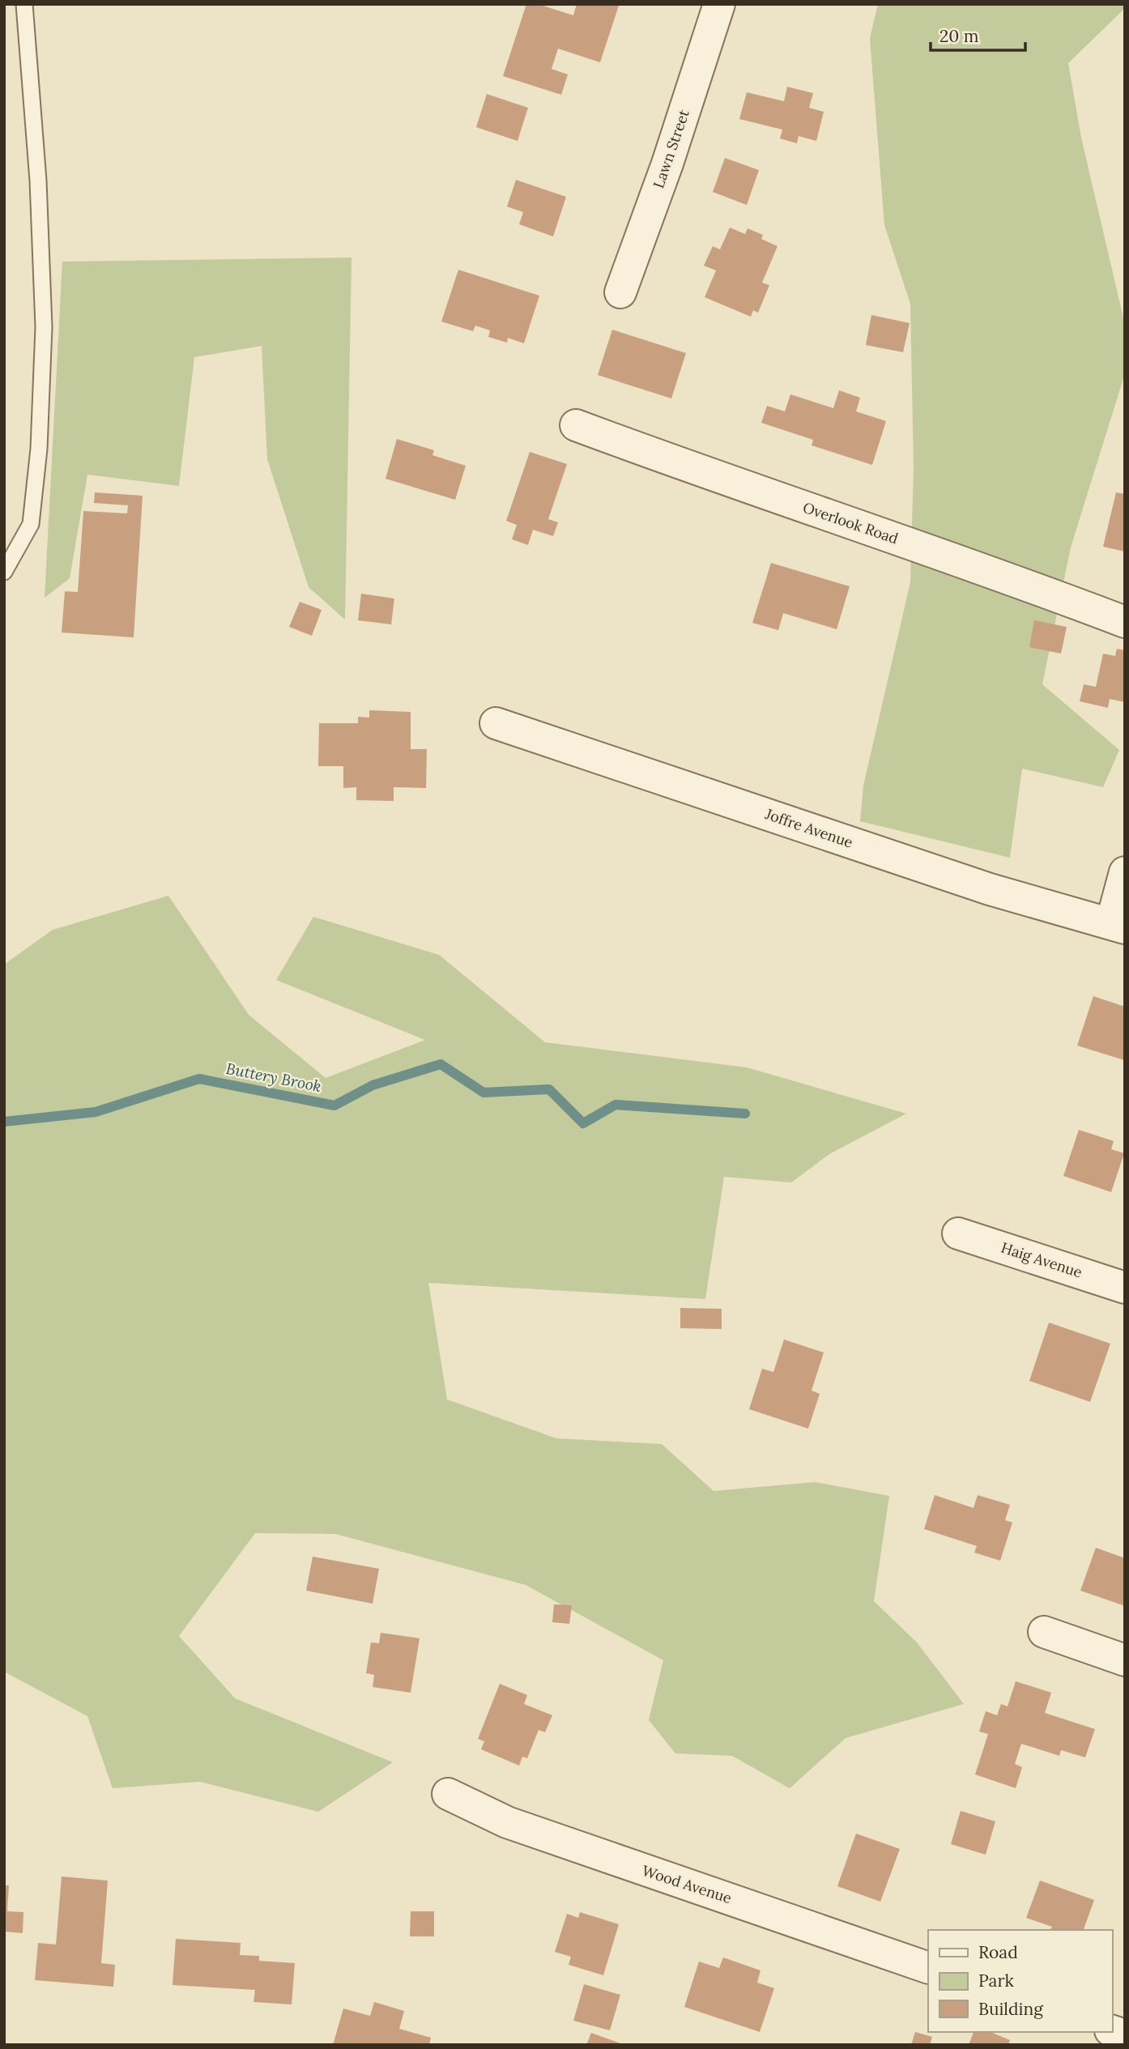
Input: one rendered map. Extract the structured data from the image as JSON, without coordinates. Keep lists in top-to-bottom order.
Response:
{
  "streets": {
    "street": [
      "Lawn Street",
      "Overlook Road",
      "Joffre Avenue",
      "Haig Avenue",
      "Wood Avenue"
    ]
  },
  "water": ["Buttery Brook"],
  "legend": ["Road", "Park", "Building"],
  "scale_bar": "20 m"
}
